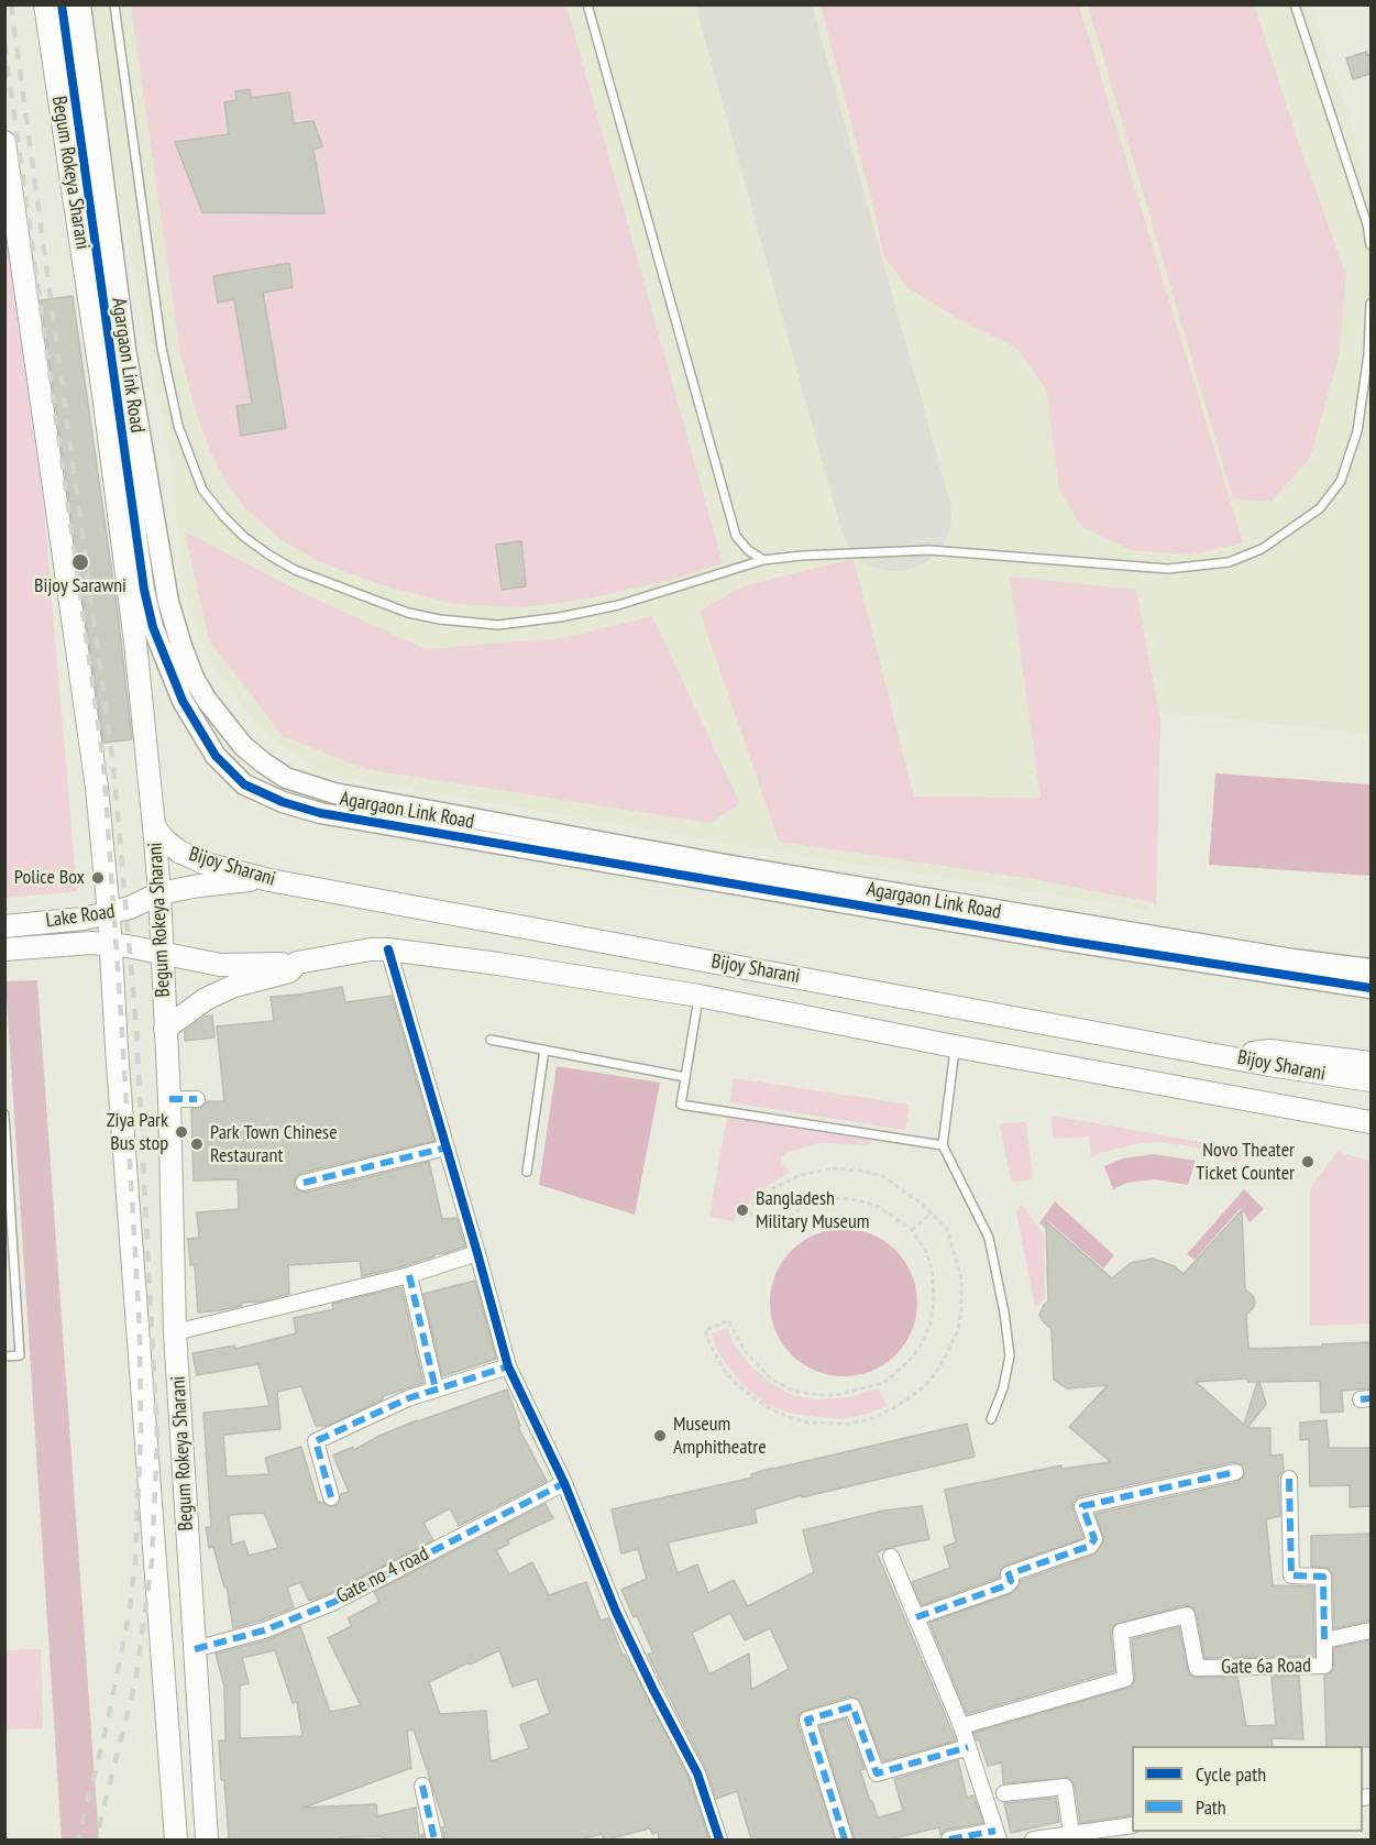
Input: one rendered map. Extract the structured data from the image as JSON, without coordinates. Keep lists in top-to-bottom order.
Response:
{
  "streets": {
    "main road": [
      "Begum Rokeya Sharani",
      "Agargaon Link Road",
      "Bijoy Sharani",
      "Lake Road"
    ],
    "street": ["Gate no 4 road", "Gate 6a Road"]
  },
  "crossings": [
    ["Begum Rokeya Sharani", "Bijoy Sharani"],
    ["Begum Rokeya Sharani", "Lake Road"],
    ["Begum Rokeya Sharani", "Gate no 4 road"],
    ["Bijoy Sharani", "Lake Road"]
  ],
  "places": [
    "Bijoy Sarawni",
    "Police Box",
    "Ziya Park Bus stop",
    "Park Town Chinese Restaurant",
    "Novo Theater Ticket Counter",
    "Bangladesh Military Museum",
    "Museum Amphitheatre"
  ],
  "legend": ["Cycle path", "Path"]
}
